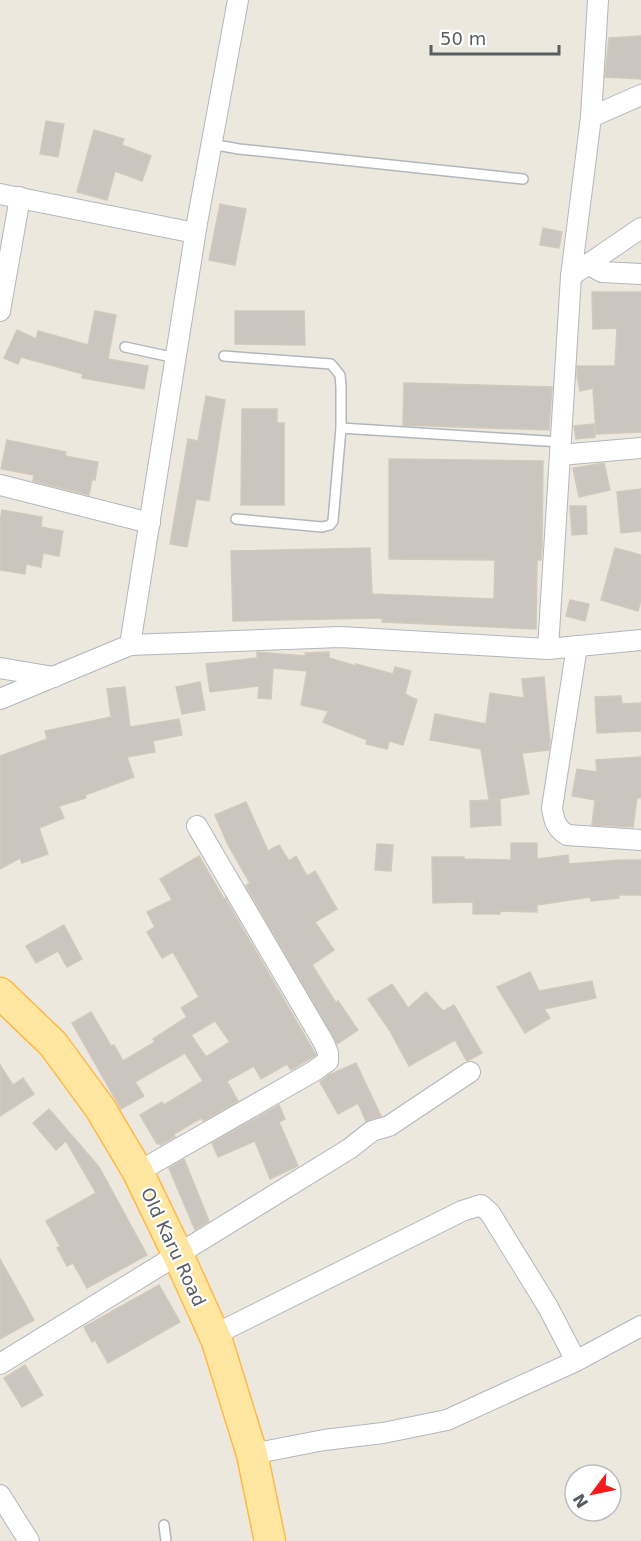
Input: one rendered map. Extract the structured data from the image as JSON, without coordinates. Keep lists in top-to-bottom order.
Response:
{
  "streets": {
    "main road": ["Old Karu Road"]
  },
  "scale_bar": "50 m",
  "north": "bottom left"
}
